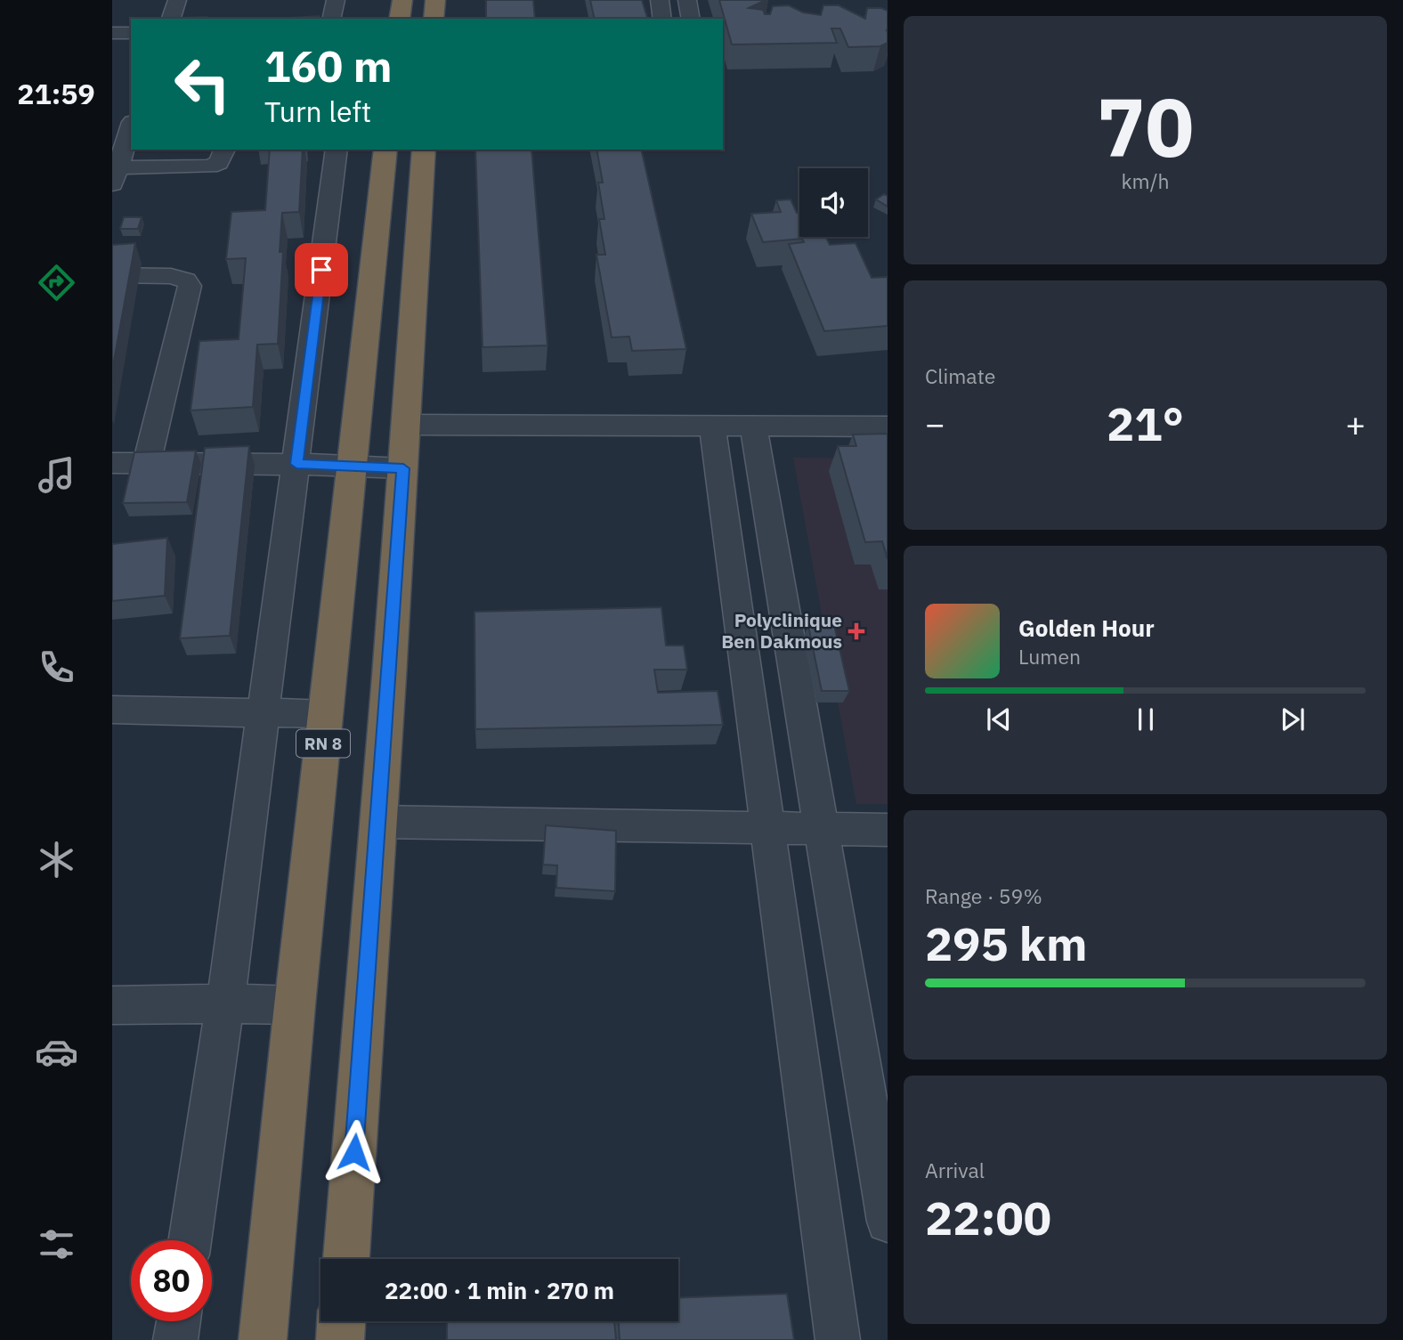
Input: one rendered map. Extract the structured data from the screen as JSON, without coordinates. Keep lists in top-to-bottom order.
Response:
{
  "streets": {
    "highway": ["RN 8"]
  },
  "places": {
    "health": ["Polyclinique Ben Dakmous"]
  },
  "page": {
    "tabs": "21:59",
    "tile": [
      ["70", "km/h"],
      "Climate",
      ["Range · 59%", "295 km"],
      ["Arrival", "22:00"]
    ],
    "turn": ["160 m", "Turn left"],
    "heat": ["−", "21°", "+"],
    "song": ["Golden Hour", "Lumen"],
    "limit": "80",
    "trip": "22:00 · 1 min · 270 m"
  }
}
